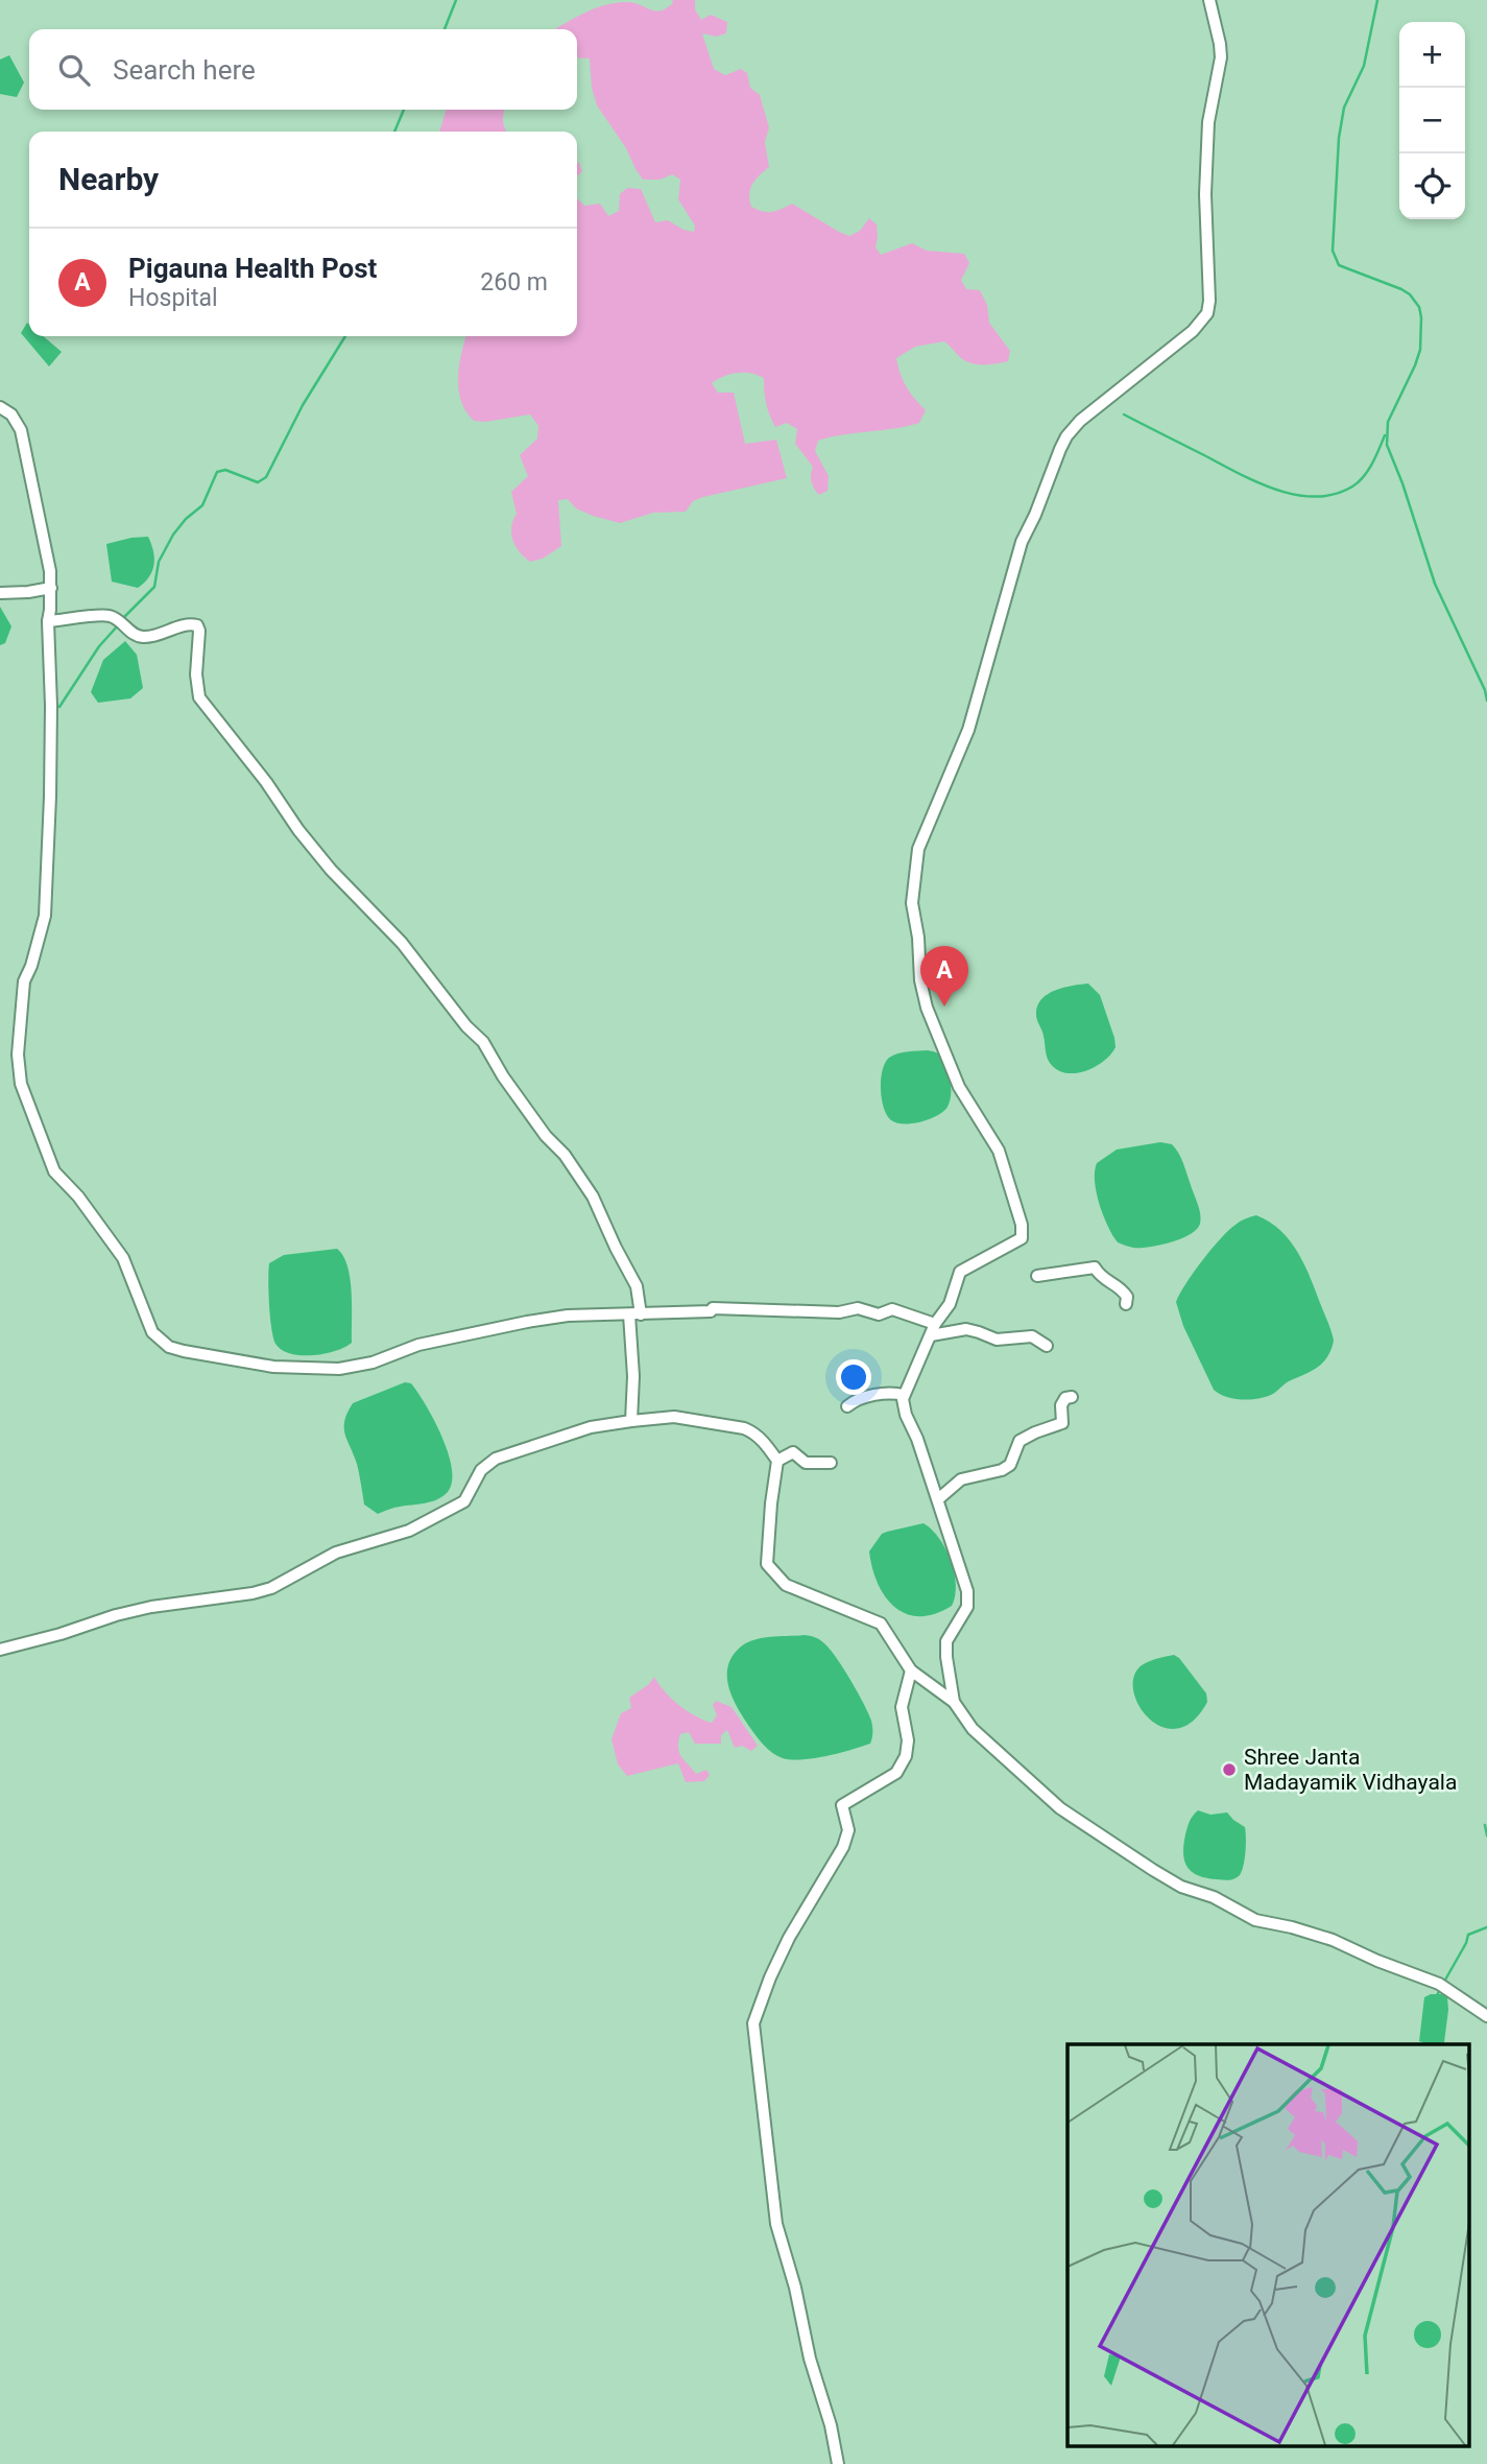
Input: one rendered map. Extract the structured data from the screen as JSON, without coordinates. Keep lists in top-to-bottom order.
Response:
{
  "places": ["Shree Janta Madayamik Vidhayala"],
  "page": {
    "map_buttons": ["+", "−"],
    "search": "Search here",
    "heading": "Nearby",
    "list": [
      {
        "mark": "A",
        "name": "Pigauna Health Post",
        "note": "Hospital",
        "value": "260 m"
      }
    ],
    "pins": "A"
  }
}
